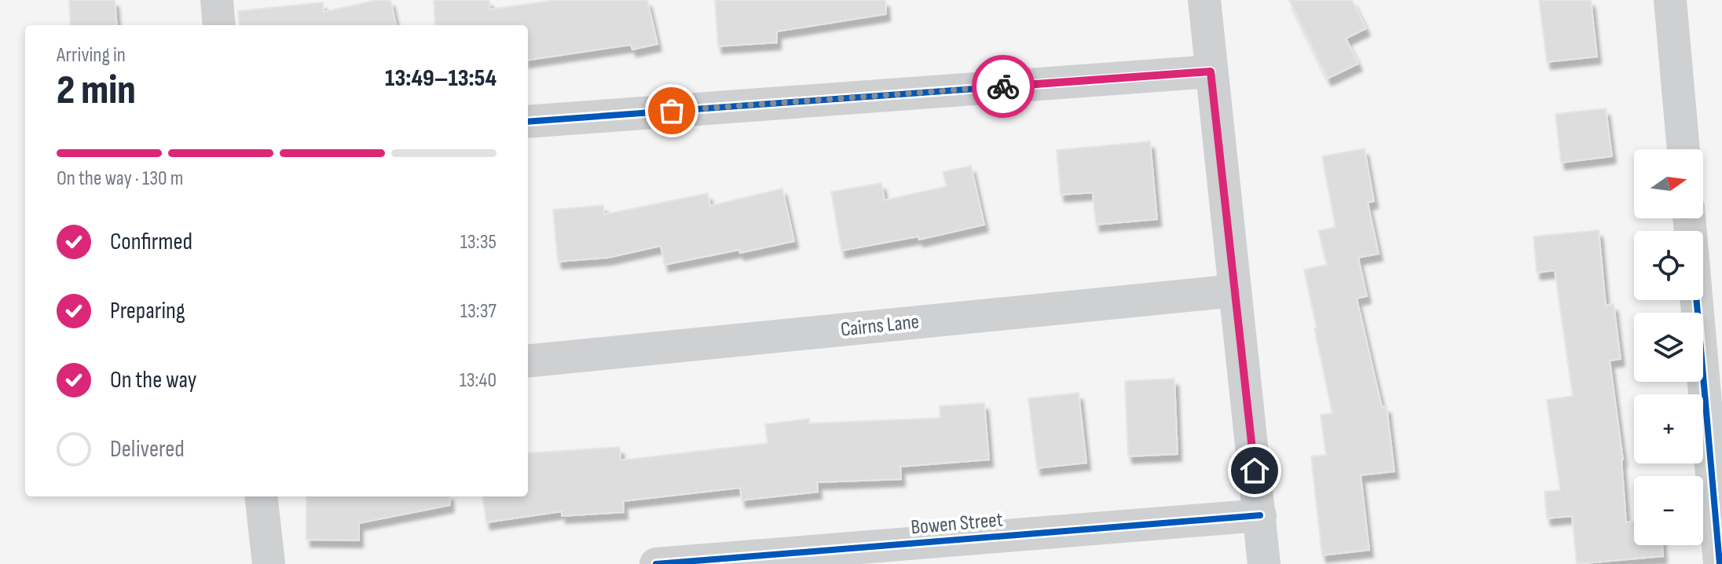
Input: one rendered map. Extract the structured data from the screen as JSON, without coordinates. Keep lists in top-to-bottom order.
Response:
{
  "streets": {
    "street": ["Cairns Lane", "Bowen Street"]
  },
  "north": "right",
  "page": {
    "heading": ["2 min", "Arriving in", "13:49–13:54"],
    "bar": "On the way · 130 m",
    "map_buttons": ["+", "−"],
    "list": [
      ["Confirmed", "13:35"],
      ["Preparing", "13:37"],
      ["On the way", "13:40"],
      "Delivered"
    ]
  }
}
